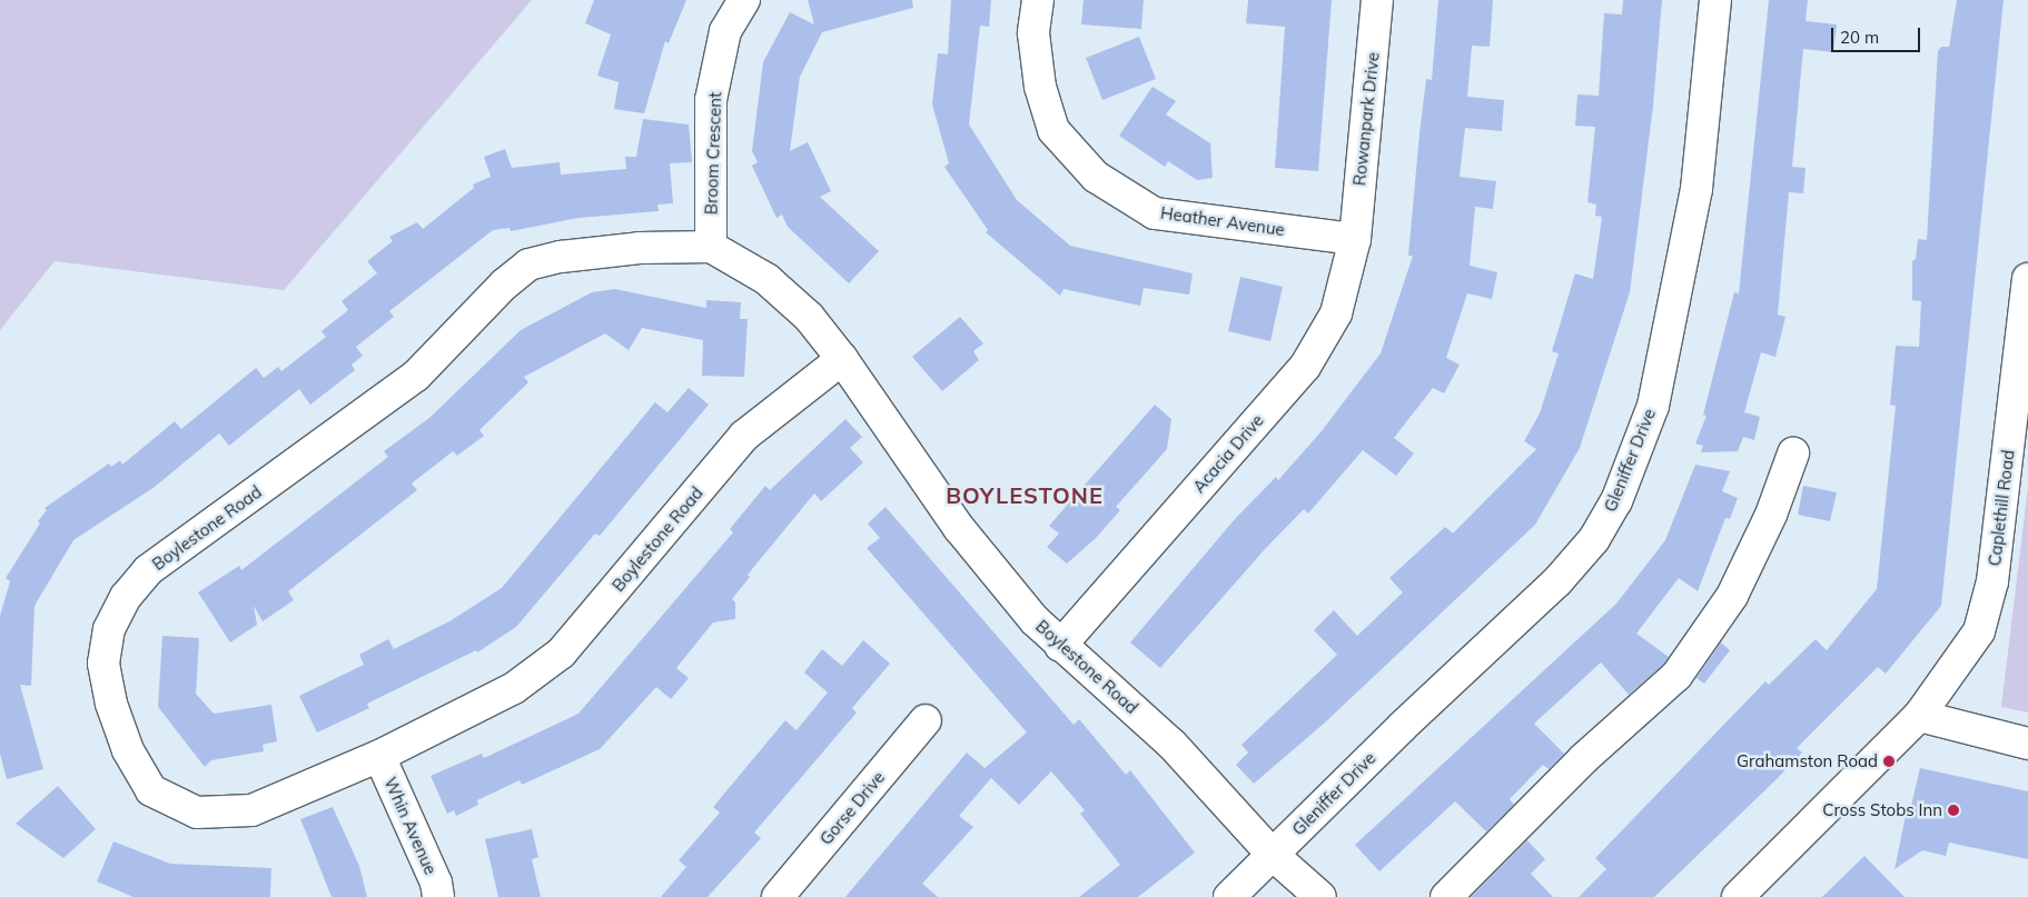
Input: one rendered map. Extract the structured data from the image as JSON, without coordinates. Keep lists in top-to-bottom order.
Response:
{
  "streets": {
    "street": [
      "Rowanpark Drive",
      "Broom Crescent",
      "Heather Avenue",
      "Acacia Drive",
      "Gleniffer Drive",
      "Caplethill Road",
      "Boylestone Road",
      "Gorse Drive",
      "Whin Avenue"
    ]
  },
  "crossings": [
    ["Rowanpark Drive", "Heather Avenue"],
    ["Rowanpark Drive", "Acacia Drive"],
    ["Broom Crescent", "Boylestone Road"],
    ["Heather Avenue", "Acacia Drive"],
    ["Acacia Drive", "Boylestone Road"],
    ["Gleniffer Drive", "Boylestone Road"],
    ["Boylestone Road", "Whin Avenue"]
  ],
  "districts": ["BOYLESTONE"],
  "places": ["Grahamston Road", "Cross Stobs Inn"],
  "scale_bar": "20 m"
}
